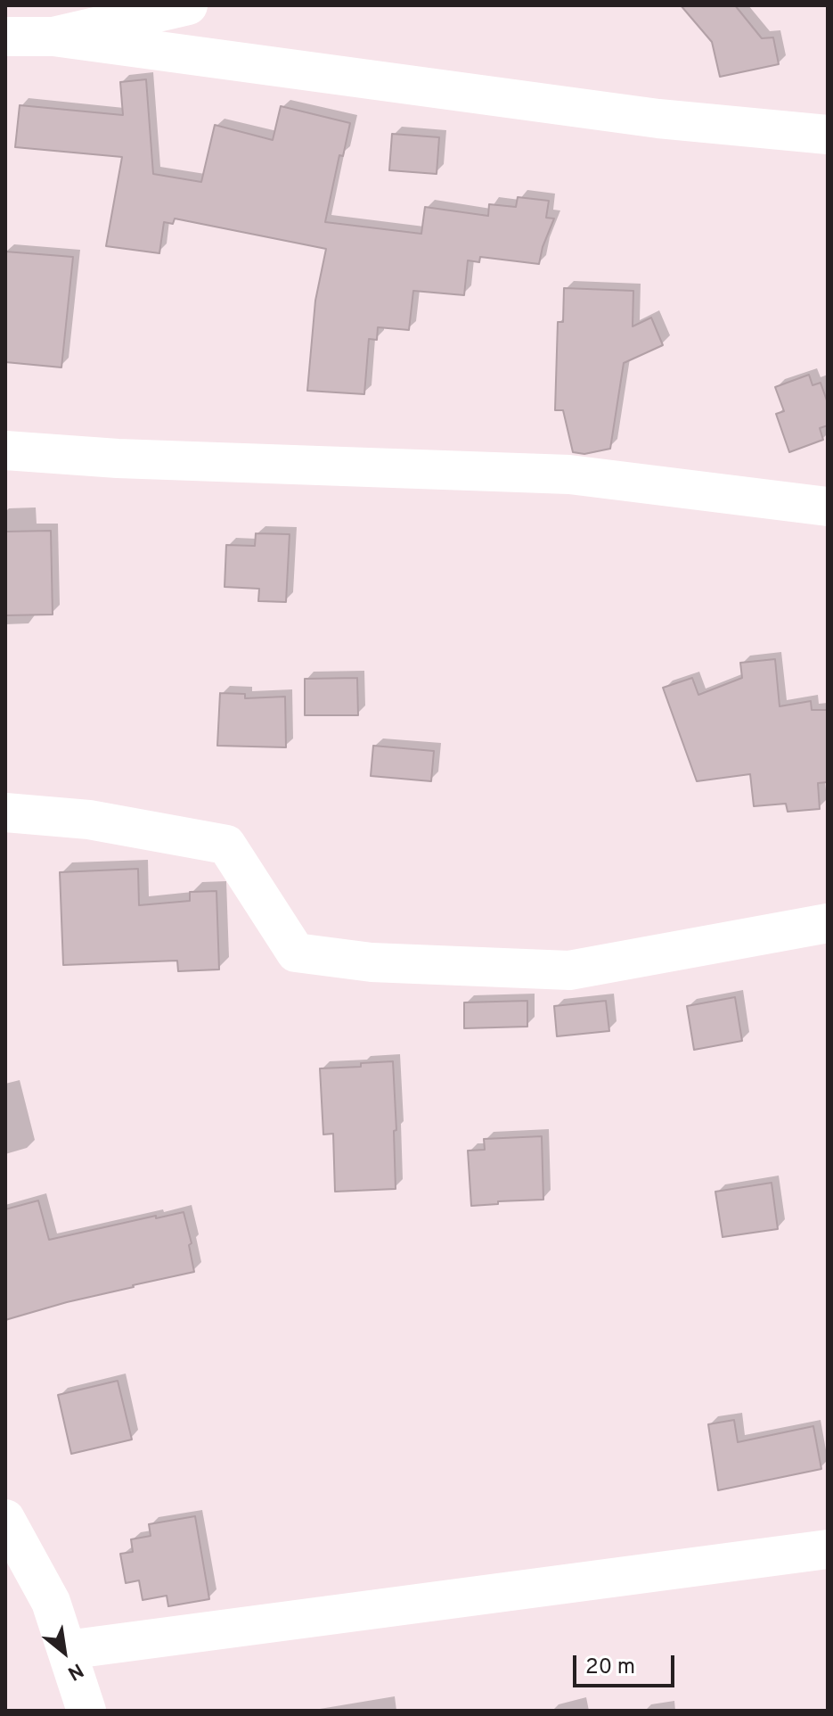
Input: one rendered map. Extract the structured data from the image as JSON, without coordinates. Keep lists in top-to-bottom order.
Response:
{
  "scale_bar": "20 m",
  "north": "bottom right"
}
